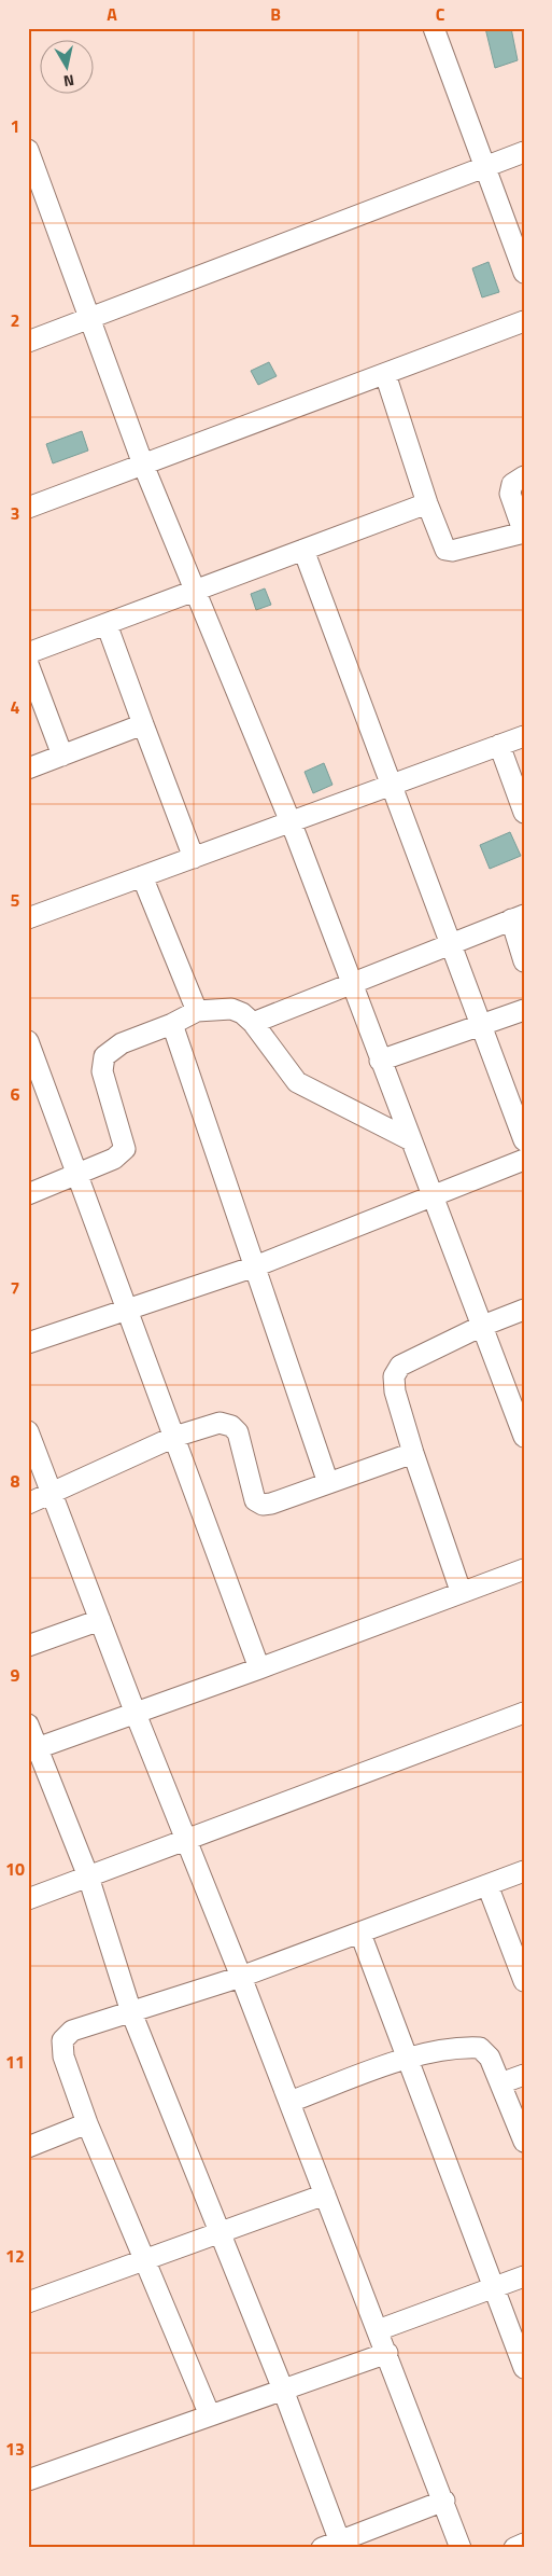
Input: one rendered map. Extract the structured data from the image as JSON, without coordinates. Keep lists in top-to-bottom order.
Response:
{
  "north": "bottom",
  "grid": {
    "columns": ["A", "B", "C"],
    "rows": [
      "1",
      "2",
      "3",
      "4",
      "5",
      "6",
      "7",
      "8",
      "9",
      "10",
      "11",
      "12",
      "13"
    ]
  }
}
